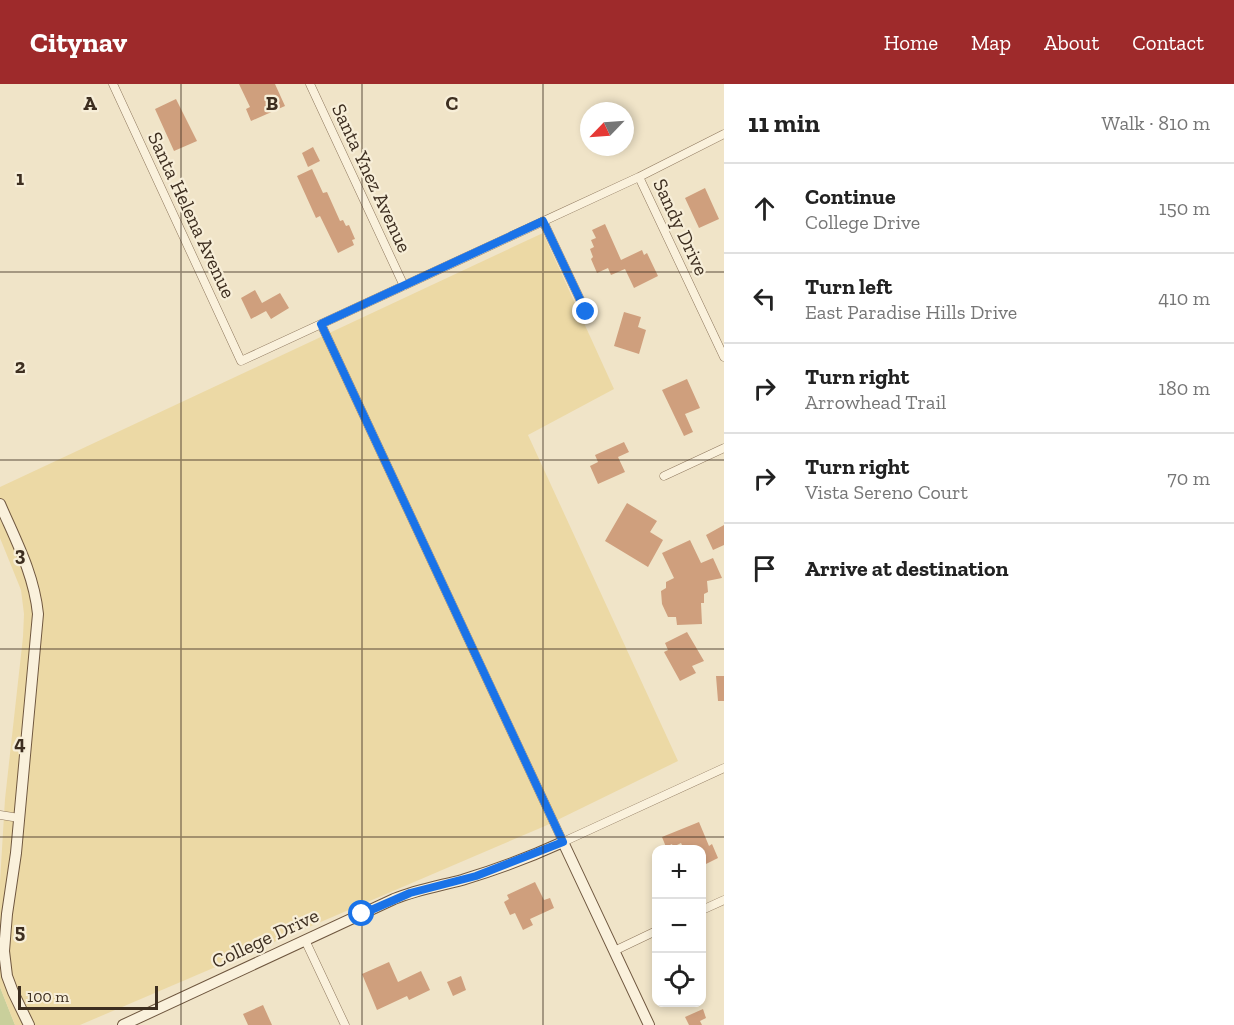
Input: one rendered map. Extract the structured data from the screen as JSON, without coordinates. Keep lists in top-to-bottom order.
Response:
{
  "streets": {
    "main road": ["College Drive"],
    "street": ["Santa Ynez Avenue", "Santa Helena Avenue", "Sandy Drive"]
  },
  "scale_bar": "100 m",
  "north": "bottom left",
  "page": {
    "header": "Citynav",
    "nav": [
      "Home",
      "Map",
      "About",
      "Contact"
    ],
    "heading": ["11 min", "Walk · 810 m"],
    "list": [
      ["Continue", "College Drive", "150 m"],
      ["Turn left", "East Paradise Hills Drive", "410 m"],
      ["Turn right", "Arrowhead Trail", "180 m"],
      ["Turn right", "Vista Sereno Court", "70 m"],
      "Arrive at destination"
    ],
    "map_buttons": ["+", "−"],
    "scale": "100 m"
  },
  "grid": {
    "columns": ["A", "B", "C"],
    "rows": [
      "1",
      "2",
      "3",
      "4",
      "5"
    ]
  }
}
